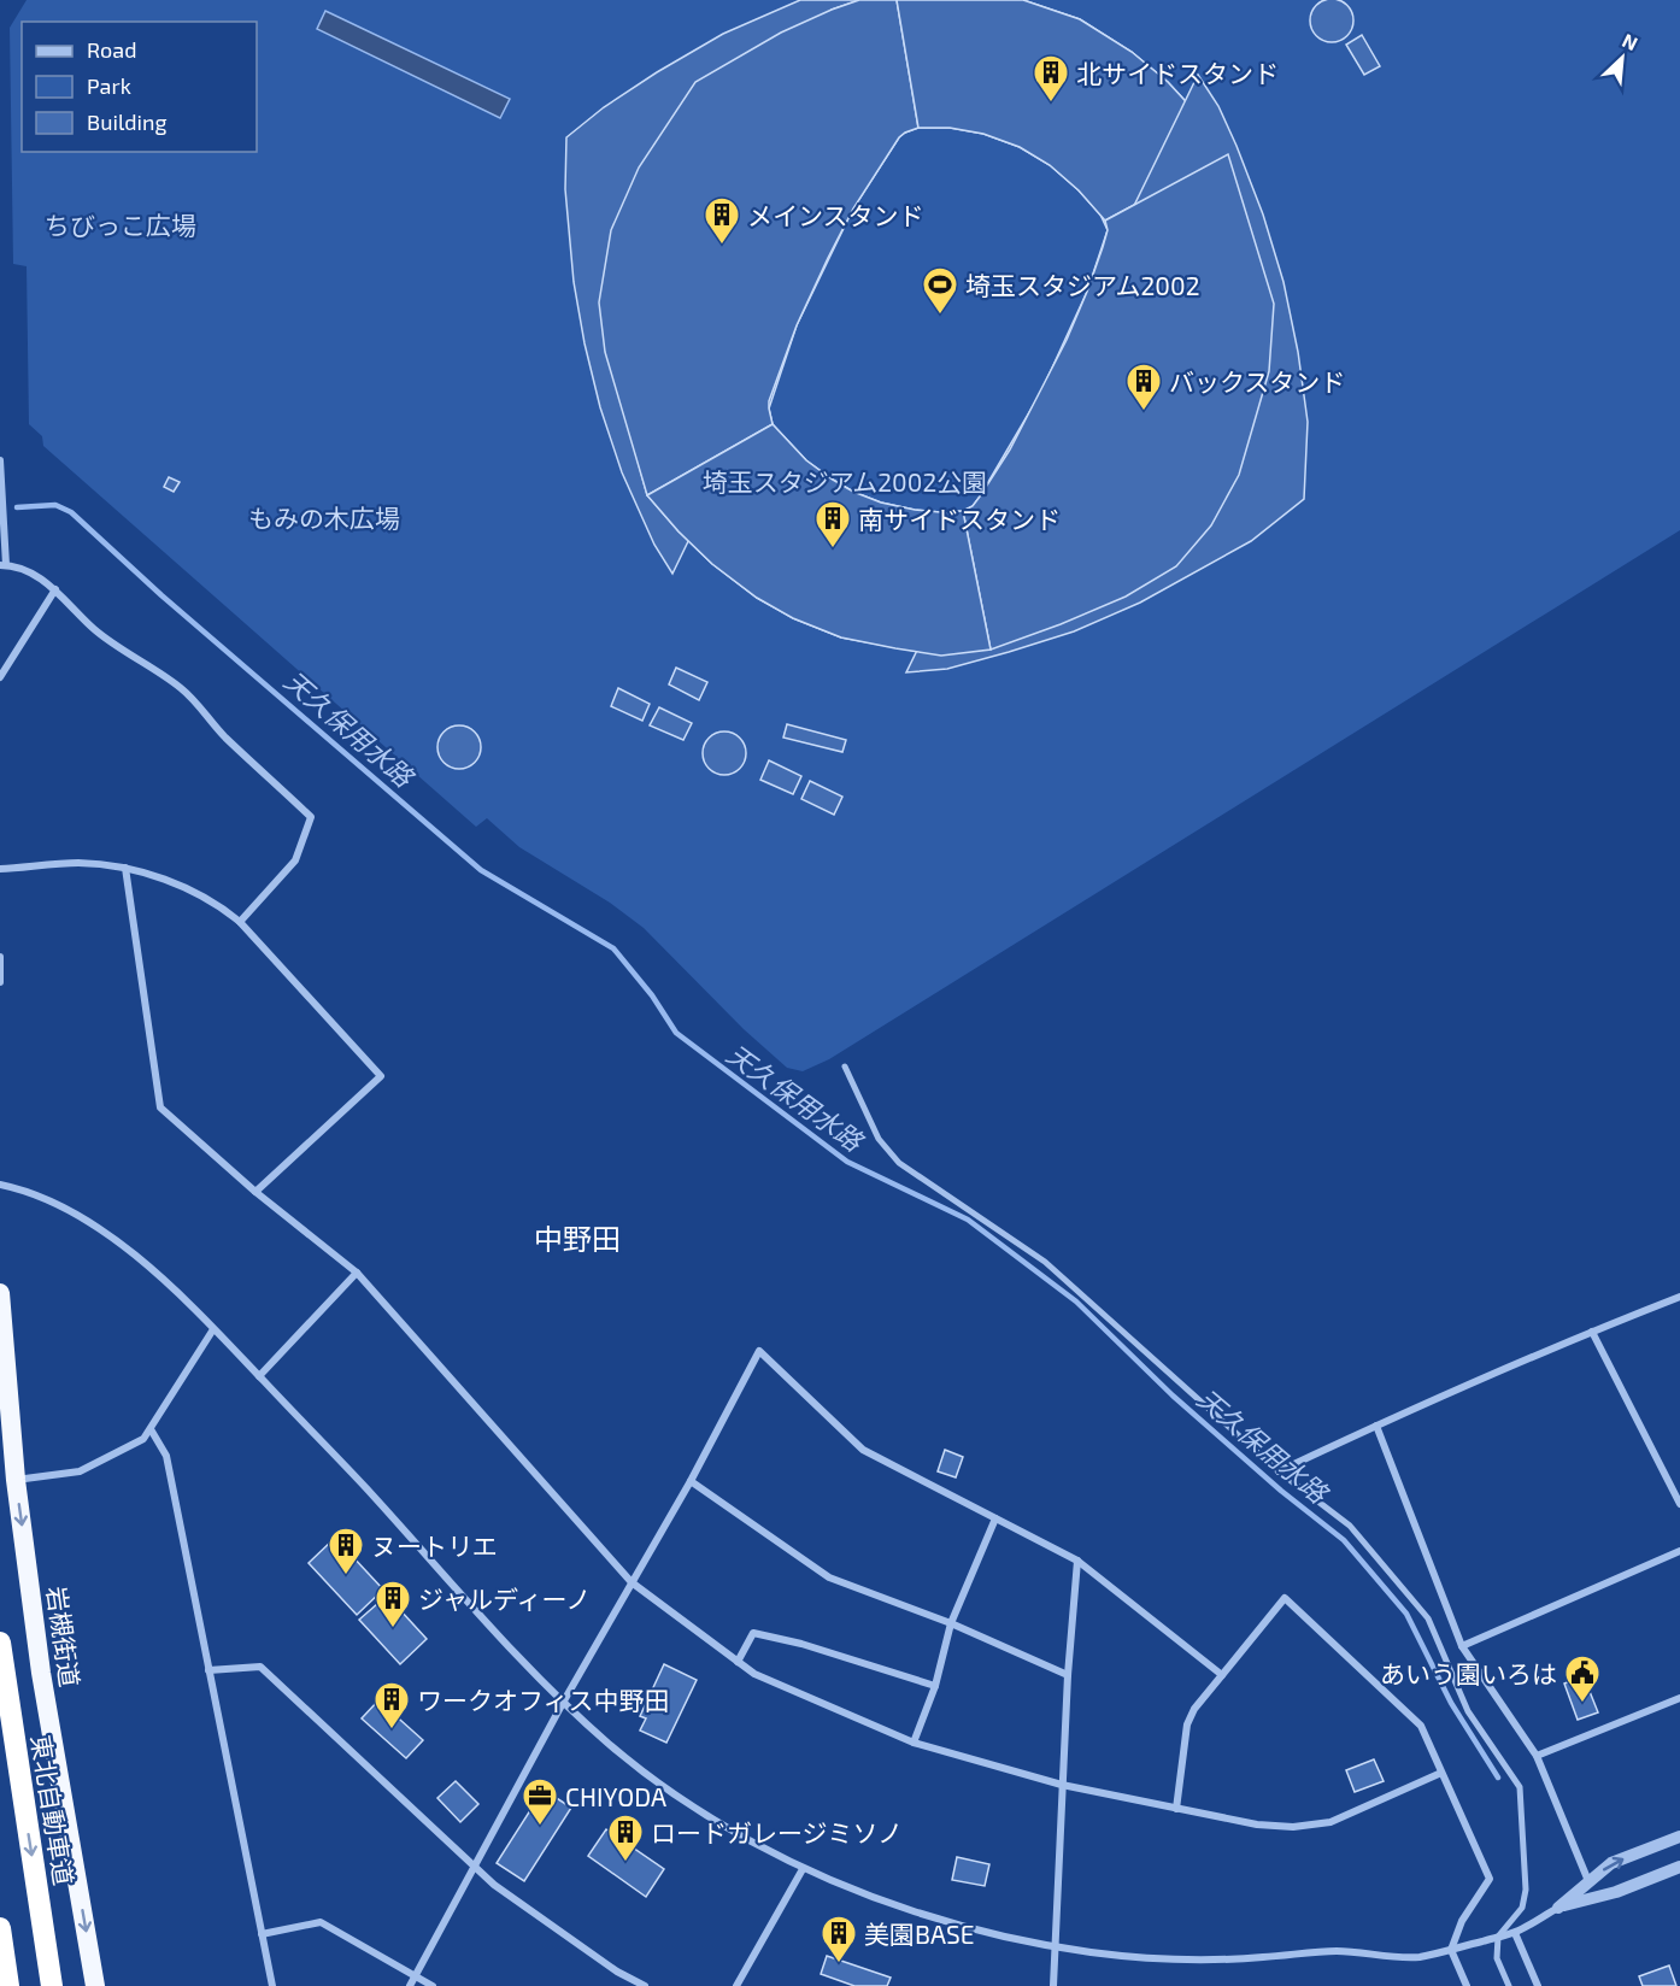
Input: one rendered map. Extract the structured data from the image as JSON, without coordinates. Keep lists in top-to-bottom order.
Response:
{
  "streets": {
    "highway": ["岩槻街道", "東北自動車道"]
  },
  "one_way": ["岩槻街道", "東北自動車道"],
  "districts": ["中野田"],
  "water": ["天久保用水路"],
  "parks": ["ちびっこ広場", "埼玉スタジアム2002公園", "もみの木広場"],
  "places": {
    "building": [
      "北サイドスタンド",
      "メインスタンド",
      "バックスタンド",
      "南サイドスタンド",
      "ヌートリエ",
      "ジャルディーノ",
      "ワークオフィス中野田",
      "ロードガレージミソノ",
      "美園BASE"
    ],
    "sports": ["埼玉スタジアム2002"],
    "public building": ["あいう園いろは"],
    "office": ["CHIYODA"]
  },
  "legend": ["Road", "Park", "Building"],
  "north": "top right"
}
